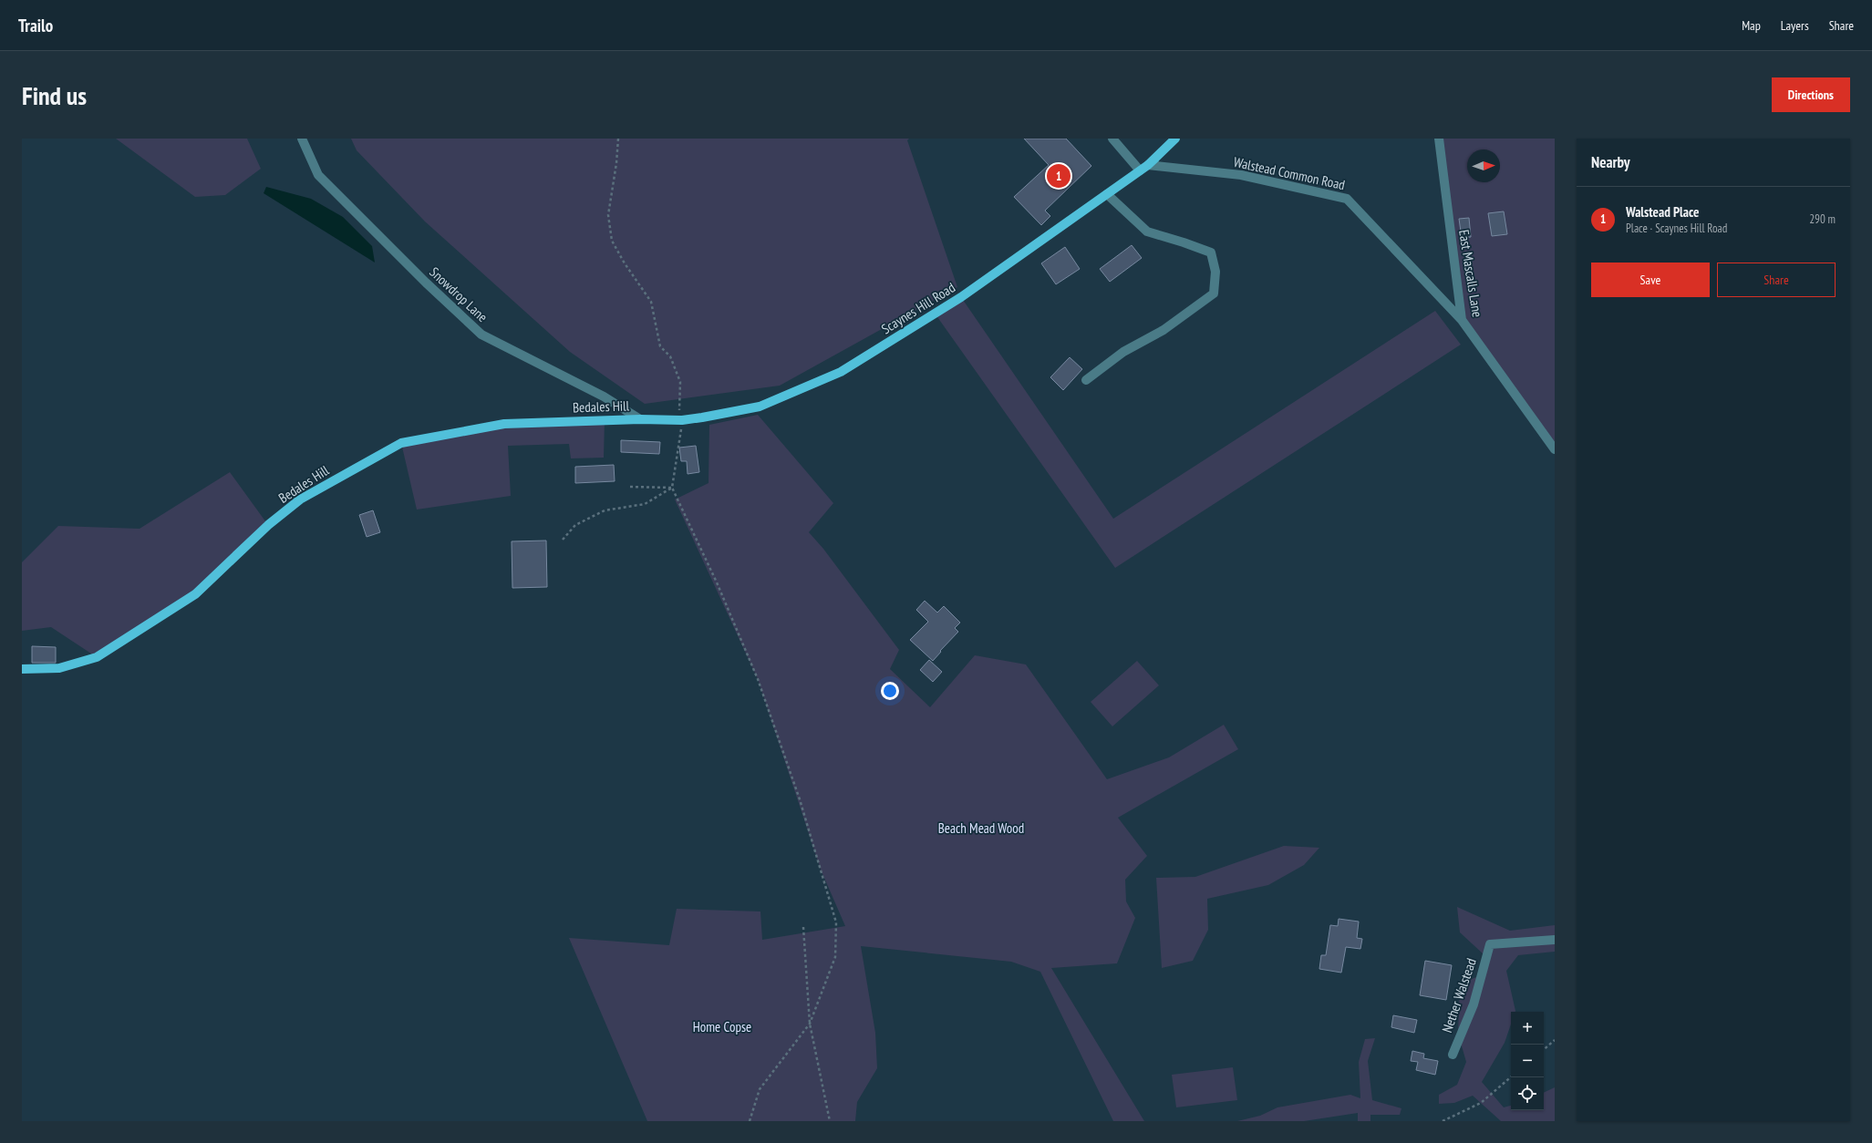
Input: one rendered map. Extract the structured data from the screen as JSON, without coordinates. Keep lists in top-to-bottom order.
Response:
{
  "streets": {
    "main road": ["Scaynes Hill Road", "Bedales Hill"],
    "street": [
      "Walstead Common Road",
      "East Mascalls Lane",
      "Snowdrop Lane",
      "Nether Walstead"
    ]
  },
  "crossings": [
    ["Walstead Common Road", "East Mascalls Lane"],
    ["Walstead Common Road", "Scaynes Hill Road"],
    ["Snowdrop Lane", "Scaynes Hill Road"],
    ["Snowdrop Lane", "Bedales Hill"],
    ["Scaynes Hill Road", "Bedales Hill"]
  ],
  "parks": ["Beach Mead Wood", "Home Copse"],
  "north": "right",
  "page": {
    "header": "Trailo",
    "nav": ["Map", "Layers", "Share"],
    "buttons": [
      "Directions",
      ["Save", "Share"]
    ],
    "title": "Find us",
    "heading": "Nearby",
    "pins": "1",
    "list": [
      {
        "mark": "1",
        "name": "Walstead Place",
        "note": "Place · Scaynes Hill Road",
        "value": "290 m"
      }
    ],
    "map_buttons": ["+", "−"]
  }
}
